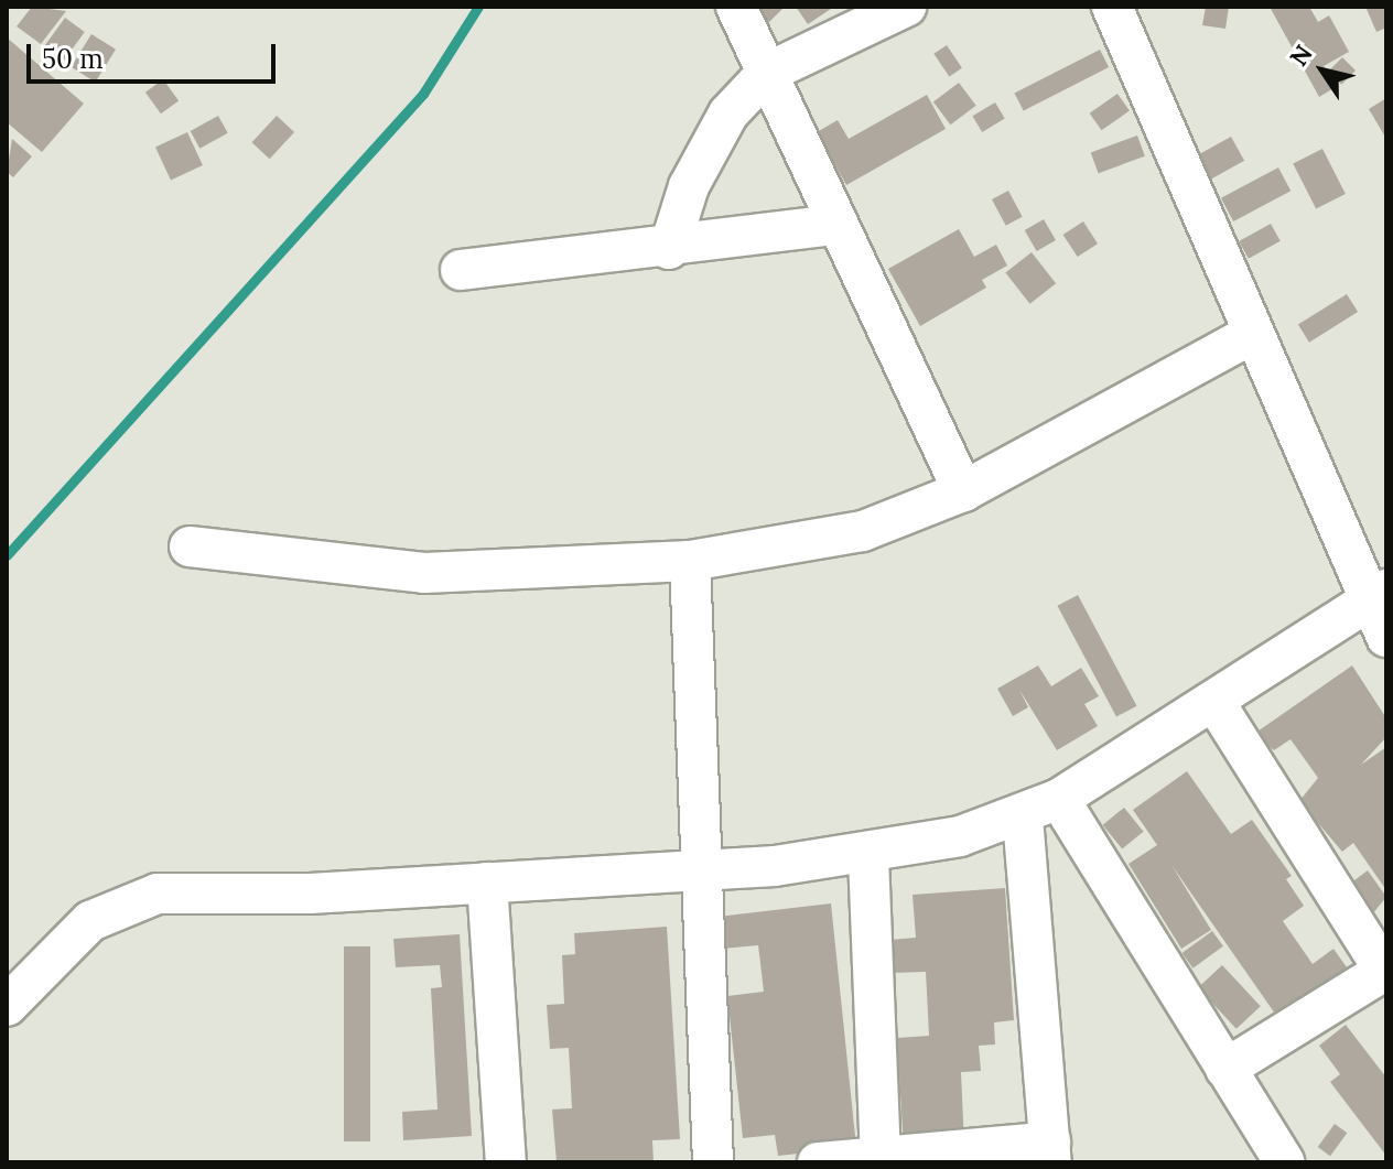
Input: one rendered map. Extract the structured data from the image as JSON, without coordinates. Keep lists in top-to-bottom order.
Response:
{
  "scale_bar": "50 m",
  "north": "top left"
}
